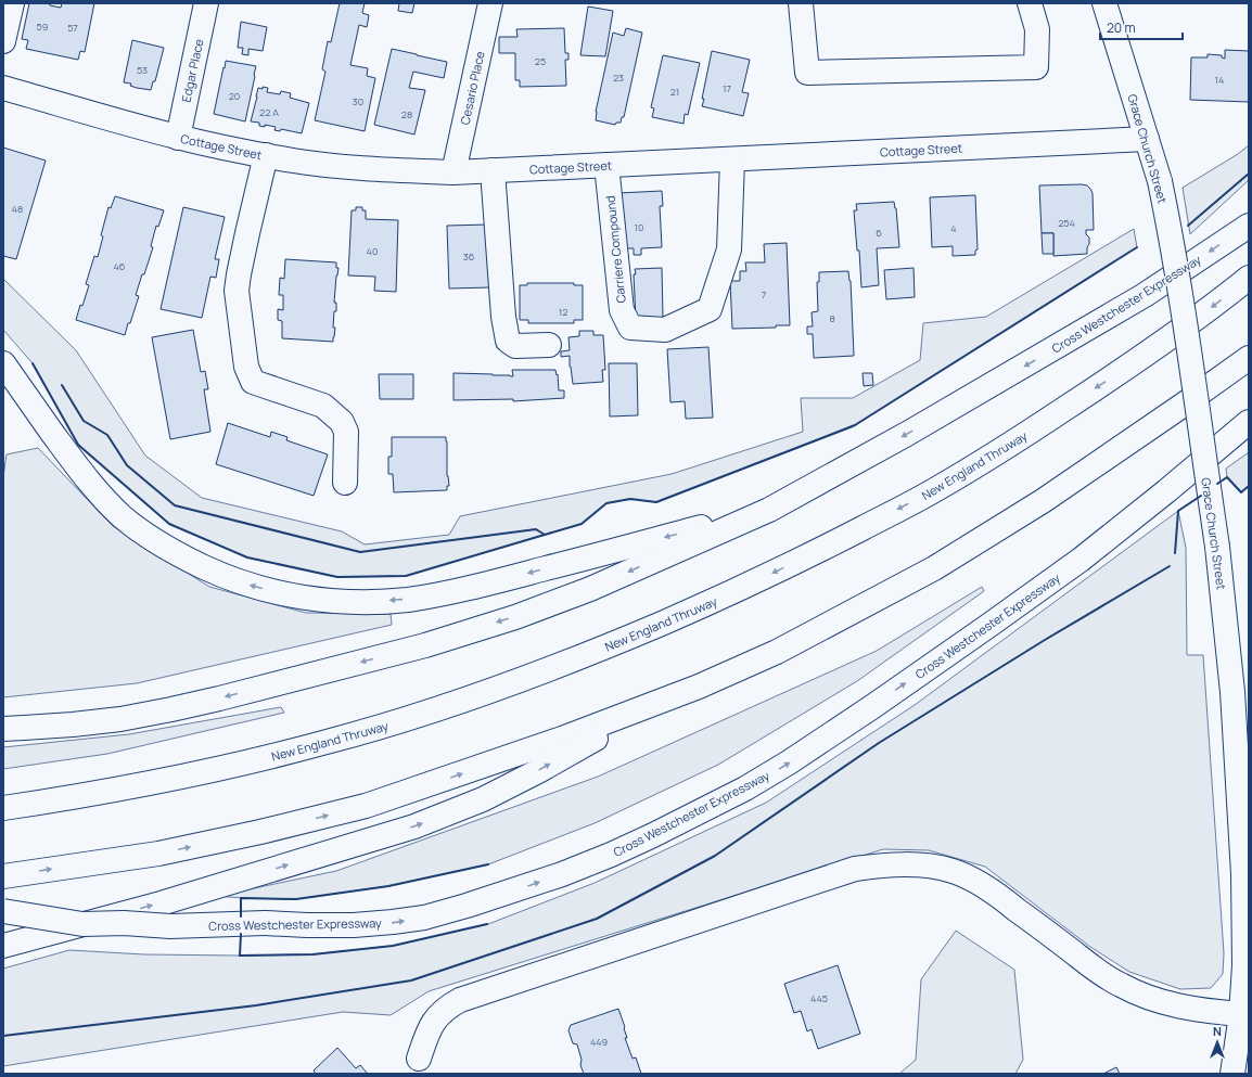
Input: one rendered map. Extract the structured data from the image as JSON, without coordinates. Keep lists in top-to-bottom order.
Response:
{
  "streets": {
    "main road": [
      "Edgar Place",
      "Cesario Place",
      "Cottage Street",
      "Grace Church Street",
      "Carriere Compound",
      "Cross Westchester Expressway",
      "New England Thruway"
    ]
  },
  "crossings": [
    ["Edgar Place", "Cottage Street"],
    ["Cesario Place", "Cottage Street"],
    ["Cottage Street", "Grace Church Street"],
    ["Cottage Street", "Carriere Compound"]
  ],
  "house_numbers": [
    "59",
    "57",
    "25",
    "53",
    "23",
    "14",
    "17",
    "21",
    "20",
    "30",
    "22 A",
    "28",
    "48",
    "254",
    "10",
    "4",
    "6",
    "40",
    "36",
    "46",
    "7",
    "12",
    "8",
    "445",
    "449"
  ],
  "scale_bar": "20 m",
  "north": "top"
}
